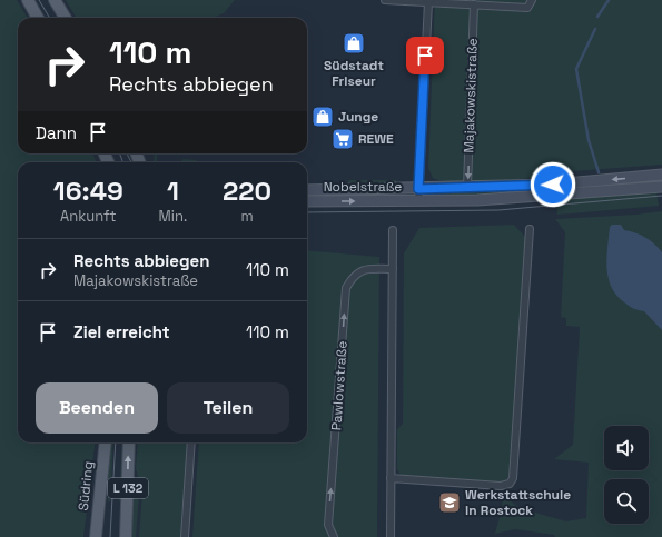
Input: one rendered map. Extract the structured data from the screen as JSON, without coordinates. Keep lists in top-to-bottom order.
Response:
{
  "streets": {
    "main road": ["Nobelstraße", "Südring", "L 132"],
    "street": ["Majakowskistraße", "Pawlowstraße"]
  },
  "crossings": [
    ["Majakowskistraße", "Nobelstraße"]
  ],
  "places": {
    "shop": ["Südstadt Friseur", "Junge"],
    "supermarket": ["REWE"],
    "school or university": ["Werkstattschule in Rostock"]
  },
  "page": {
    "turn": ["110 m", "Rechts abbiegen"],
    "then": "Dann",
    "eta": [
      "16:49",
      "Ankunft",
      "1",
      "Min.",
      "220",
      "m"
    ],
    "list": [
      {
        "name": "Rechts abbiegen",
        "note": "Majakowskistraße",
        "value": "110 m"
      },
      {
        "name": "Ziel erreicht",
        "value": "110 m"
      }
    ],
    "buttons": ["Beenden", "Teilen"]
  }
}
